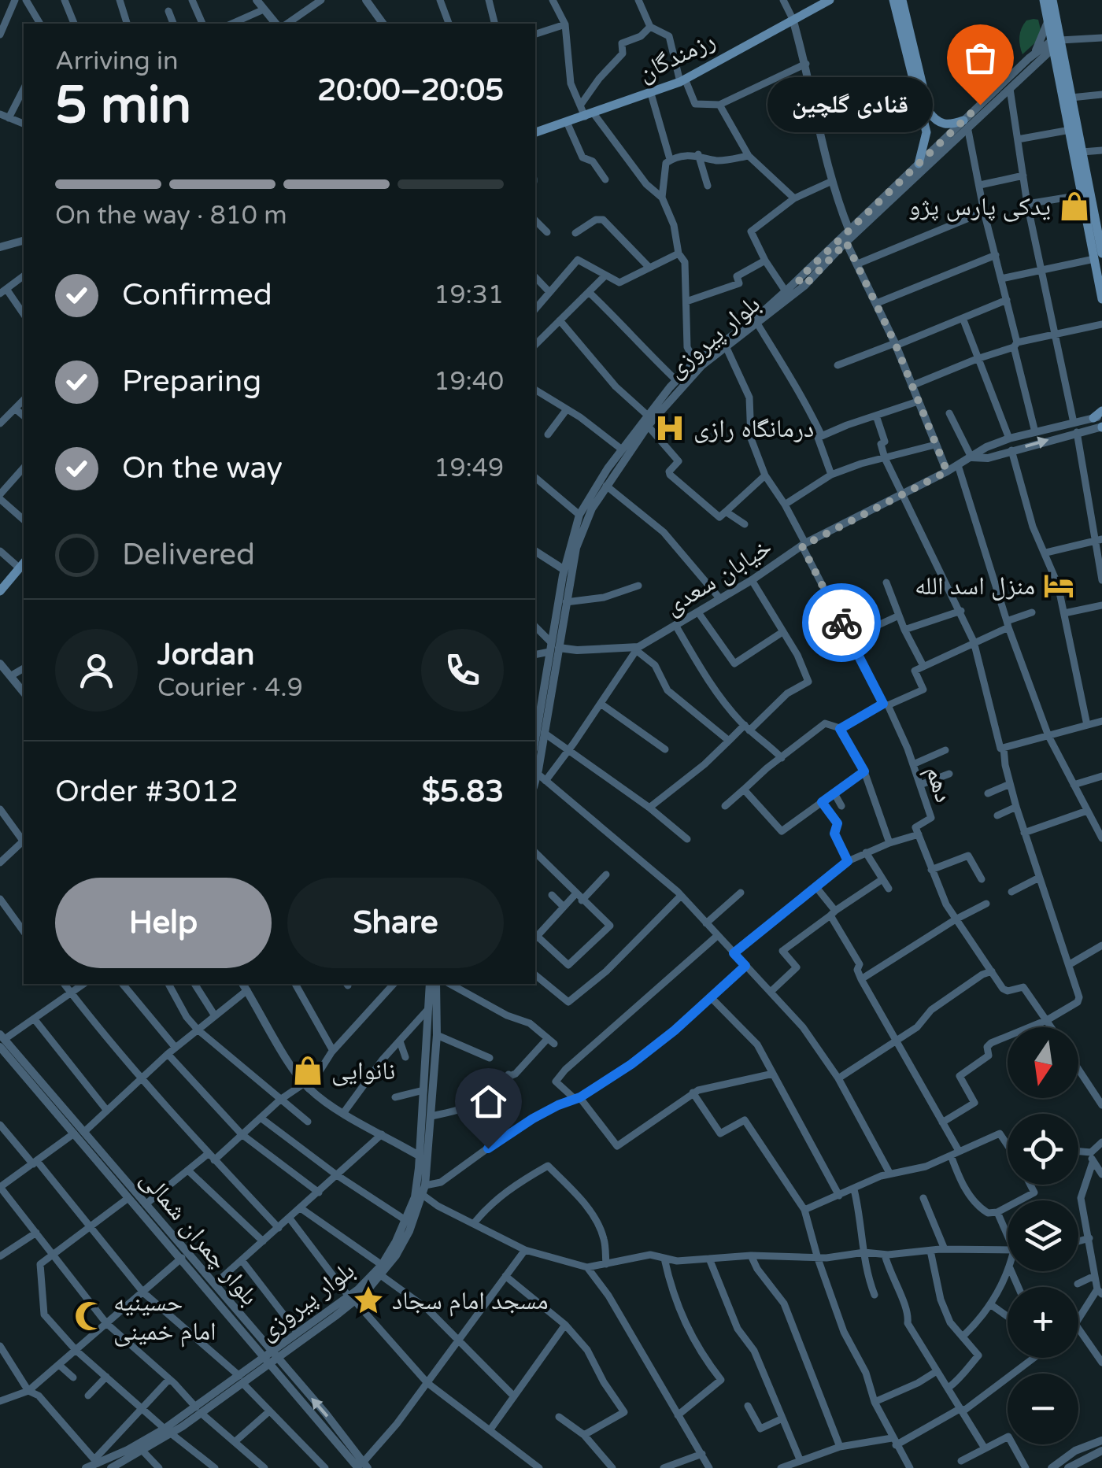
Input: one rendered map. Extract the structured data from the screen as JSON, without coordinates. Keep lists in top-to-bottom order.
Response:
{
  "streets": {
    "main road": ["رزمندگان"],
    "street": [
      "بلوار پیروزی",
      "خیابان سعدی",
      "دهم",
      "بلوار چمران شمالی"
    ]
  },
  "crossings": [
    ["بلوار پیروزی", "خیابان سعدی"],
    ["بلوار پیروزی", "دهم"],
    ["بلوار پیروزی", "بلوار چمران شمالی"],
    ["خیابان سعدی", "دهم"]
  ],
  "places": {
    "other": ["قنادی گلچین"],
    "shop": ["یدکی پارس پژو", "نانوایی"],
    "hospital": ["درمانگاه رازی"],
    "hotel": ["منزل اسد الله"],
    "place": ["مسجد امام سجاد"],
    "mosque": ["حسینیه امام خمینی"]
  },
  "north": "bottom",
  "page": {
    "heading": ["5 min", "Arriving in", "20:00–20:05"],
    "panel": [
      "Jordan",
      "Courier · 4.9",
      "Order #3012",
      "$5.83"
    ],
    "bubble": "قنادی گلچین",
    "bar": "On the way · 810 m",
    "list": [
      ["Confirmed", "19:31"],
      ["Preparing", "19:40"],
      ["On the way", "19:49"],
      "Delivered"
    ],
    "buttons": ["Help", "Share"],
    "map_buttons": ["+", "−"]
  }
}
